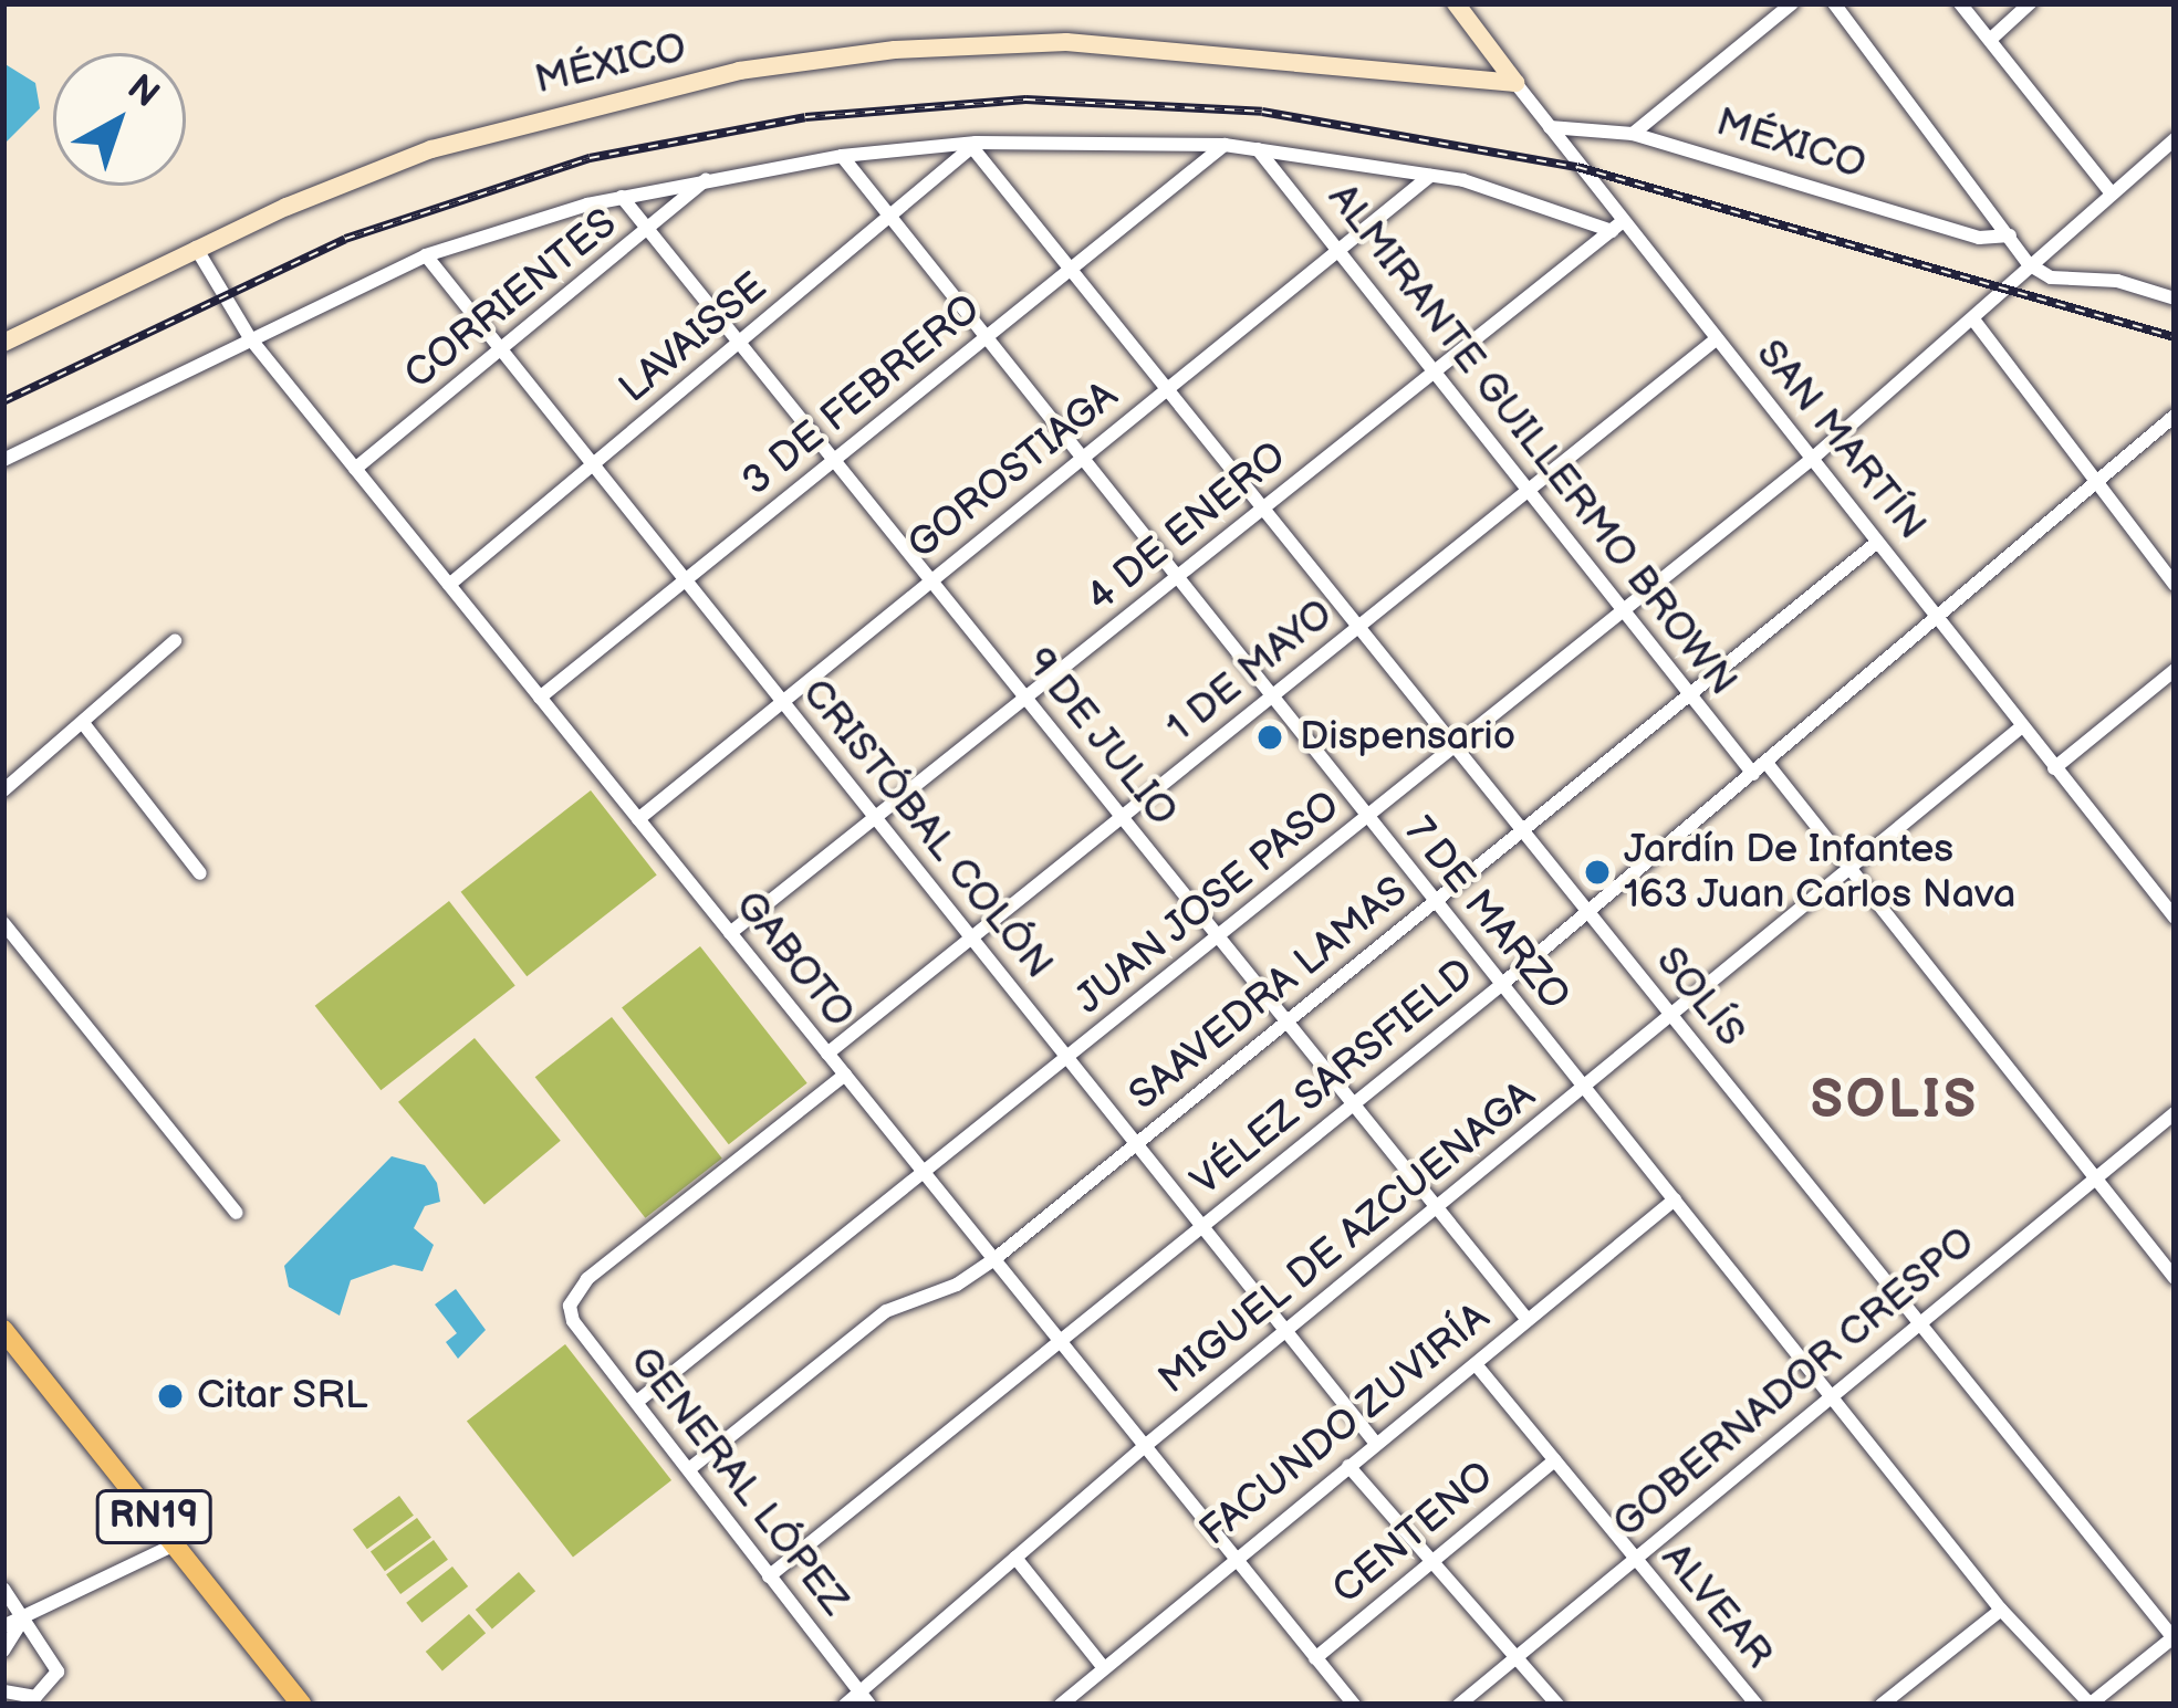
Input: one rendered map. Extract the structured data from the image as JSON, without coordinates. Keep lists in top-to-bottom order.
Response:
{
  "streets": {
    "main road": ["RN19"],
    "street": [
      "MÉXICO",
      "CORRIENTES",
      "LAVAISSE",
      "3 DE FEBRERO",
      "ALMIRANTE GUILLERMO BROWN",
      "SAN MARTÍN",
      "GOROSTIAGA",
      "4 DE ENERO",
      "1 DE MAYO",
      "9 DE JULIO",
      "CRISTÓBAL COLÓN",
      "JUAN JOSE PASO",
      "7 DE MARZO",
      "GABOTO",
      "SAAVEDRA LAMAS",
      "SOLÍS",
      "VÉLEZ SARSFIELD",
      "MIGUEL DE AZCUENAGA",
      "GOBERNADOR CRESPO",
      "FACUNDO ZUVIRÍA",
      "GENERAL LÓPEZ",
      "CENTENO",
      "ALVEAR"
    ]
  },
  "crossings": [
    ["MÉXICO", "SAN MARTÍN"],
    ["MÉXICO", "GABOTO"],
    ["CORRIENTES", "9 DE JULIO"],
    ["CORRIENTES", "CRISTÓBAL COLÓN"],
    ["CORRIENTES", "GABOTO"],
    ["LAVAISSE", "9 DE JULIO"],
    ["LAVAISSE", "CRISTÓBAL COLÓN"],
    ["LAVAISSE", "7 DE MARZO"],
    ["LAVAISSE", "GABOTO"],
    ["LAVAISSE", "SOLÍS"],
    ["3 DE FEBRERO", "9 DE JULIO"],
    ["3 DE FEBRERO", "CRISTÓBAL COLÓN"],
    ["3 DE FEBRERO", "7 DE MARZO"],
    ["3 DE FEBRERO", "GABOTO"],
    ["3 DE FEBRERO", "SOLÍS"],
    ["ALMIRANTE GUILLERMO BROWN", "GOROSTIAGA"],
    ["ALMIRANTE GUILLERMO BROWN", "4 DE ENERO"],
    ["ALMIRANTE GUILLERMO BROWN", "1 DE MAYO"],
    ["ALMIRANTE GUILLERMO BROWN", "JUAN JOSE PASO"],
    ["ALMIRANTE GUILLERMO BROWN", "SAAVEDRA LAMAS"],
    ["ALMIRANTE GUILLERMO BROWN", "VÉLEZ SARSFIELD"],
    ["SAN MARTÍN", "4 DE ENERO"],
    ["SAN MARTÍN", "1 DE MAYO"],
    ["SAN MARTÍN", "JUAN JOSE PASO"],
    ["SAN MARTÍN", "SAAVEDRA LAMAS"],
    ["SAN MARTÍN", "VÉLEZ SARSFIELD"],
    ["SAN MARTÍN", "MIGUEL DE AZCUENAGA"],
    ["GOROSTIAGA", "9 DE JULIO"],
    ["GOROSTIAGA", "CRISTÓBAL COLÓN"],
    ["GOROSTIAGA", "7 DE MARZO"],
    ["GOROSTIAGA", "GABOTO"],
    ["GOROSTIAGA", "SOLÍS"],
    ["4 DE ENERO", "9 DE JULIO"],
    ["4 DE ENERO", "CRISTÓBAL COLÓN"],
    ["4 DE ENERO", "7 DE MARZO"],
    ["4 DE ENERO", "GABOTO"],
    ["4 DE ENERO", "SOLÍS"],
    ["1 DE MAYO", "9 DE JULIO"],
    ["1 DE MAYO", "CRISTÓBAL COLÓN"],
    ["1 DE MAYO", "7 DE MARZO"],
    ["1 DE MAYO", "GABOTO"],
    ["1 DE MAYO", "SOLÍS"],
    ["9 DE JULIO", "JUAN JOSE PASO"],
    ["9 DE JULIO", "SAAVEDRA LAMAS"],
    ["9 DE JULIO", "VÉLEZ SARSFIELD"],
    ["9 DE JULIO", "MIGUEL DE AZCUENAGA"],
    ["9 DE JULIO", "FACUNDO ZUVIRÍA"],
    ["CRISTÓBAL COLÓN", "JUAN JOSE PASO"],
    ["CRISTÓBAL COLÓN", "SAAVEDRA LAMAS"],
    ["CRISTÓBAL COLÓN", "VÉLEZ SARSFIELD"],
    ["CRISTÓBAL COLÓN", "MIGUEL DE AZCUENAGA"],
    ["CRISTÓBAL COLÓN", "FACUNDO ZUVIRÍA"],
    ["JUAN JOSE PASO", "7 DE MARZO"],
    ["JUAN JOSE PASO", "GABOTO"],
    ["JUAN JOSE PASO", "SOLÍS"],
    ["JUAN JOSE PASO", "GENERAL LÓPEZ"],
    ["7 DE MARZO", "SAAVEDRA LAMAS"],
    ["7 DE MARZO", "VÉLEZ SARSFIELD"],
    ["7 DE MARZO", "MIGUEL DE AZCUENAGA"],
    ["7 DE MARZO", "GOBERNADOR CRESPO"],
    ["7 DE MARZO", "FACUNDO ZUVIRÍA"],
    ["GABOTO", "SAAVEDRA LAMAS"],
    ["GABOTO", "VÉLEZ SARSFIELD"],
    ["GABOTO", "MIGUEL DE AZCUENAGA"],
    ["GABOTO", "FACUNDO ZUVIRÍA"],
    ["GABOTO", "GENERAL LÓPEZ"],
    ["GABOTO", "CENTENO"],
    ["SAAVEDRA LAMAS", "SOLÍS"],
    ["SAAVEDRA LAMAS", "GENERAL LÓPEZ"],
    ["SOLÍS", "VÉLEZ SARSFIELD"],
    ["SOLÍS", "MIGUEL DE AZCUENAGA"],
    ["SOLÍS", "GOBERNADOR CRESPO"],
    ["VÉLEZ SARSFIELD", "GENERAL LÓPEZ"],
    ["MIGUEL DE AZCUENAGA", "GENERAL LÓPEZ"],
    ["GOBERNADOR CRESPO", "ALVEAR"],
    ["FACUNDO ZUVIRÍA", "ALVEAR"],
    ["CENTENO", "ALVEAR"]
  ],
  "districts": ["SOLIS"],
  "places": ["Dispensario", "Jardín De Infantes 163 Juan Carlos Nava", "Citar SRL"],
  "north": "top right"
}
